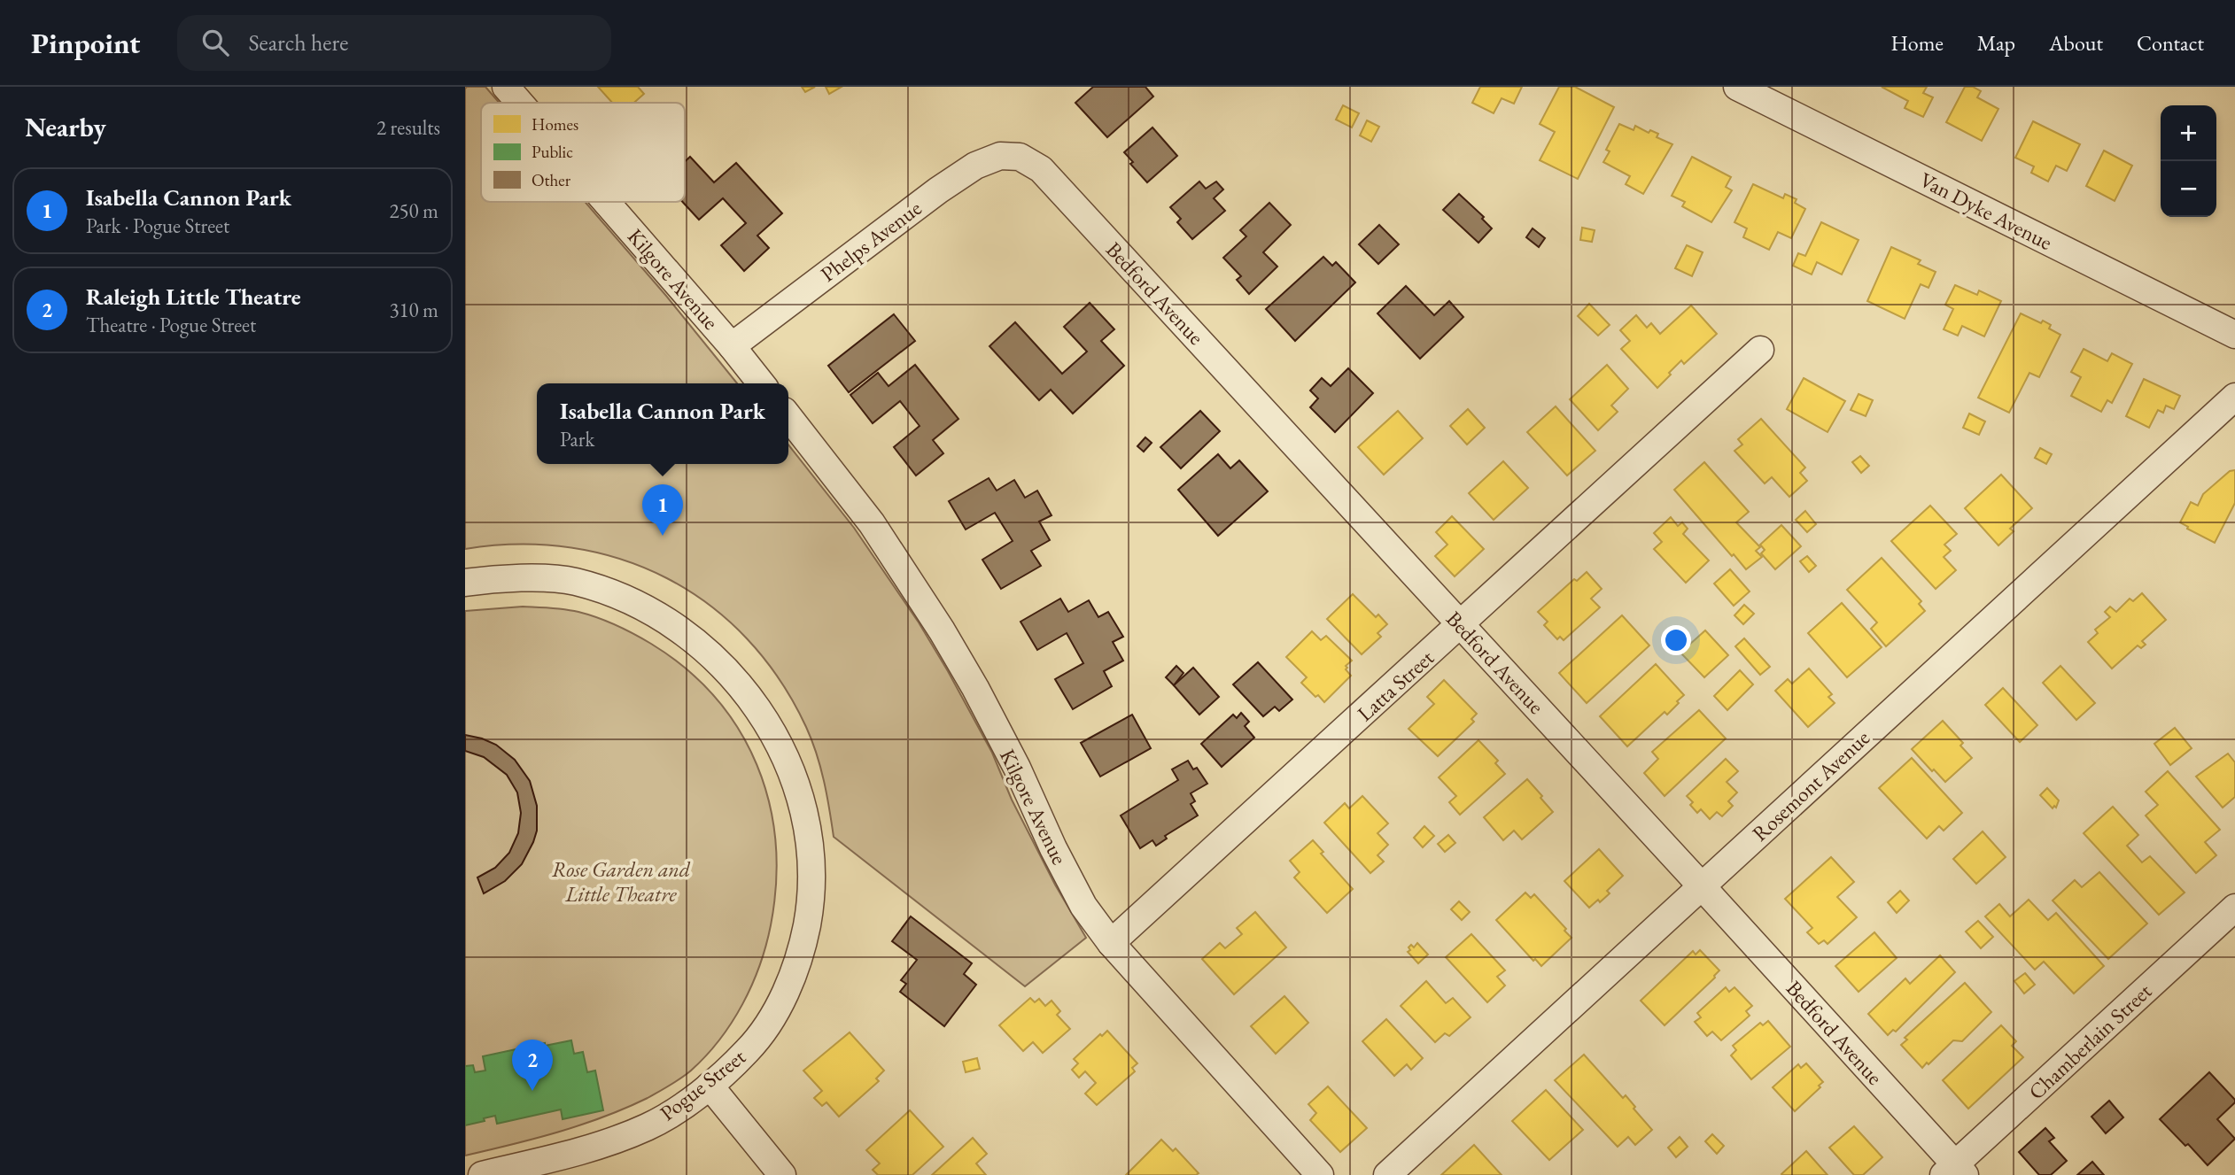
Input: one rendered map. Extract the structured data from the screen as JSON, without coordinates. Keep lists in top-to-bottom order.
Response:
{
  "streets": {
    "street": [
      "Van Dyke Avenue",
      "Phelps Avenue",
      "Kilgore Avenue",
      "Bedford Avenue",
      "Latta Street",
      "Rosemont Avenue",
      "Chamberlain Street",
      "Pogue Street"
    ]
  },
  "crossings": [
    ["Phelps Avenue", "Kilgore Avenue"],
    ["Phelps Avenue", "Bedford Avenue"],
    ["Kilgore Avenue", "Latta Street"],
    ["Bedford Avenue", "Latta Street"],
    ["Bedford Avenue", "Rosemont Avenue"],
    ["Bedford Avenue", "Chamberlain Street"]
  ],
  "parks": ["Rose Garden and Little Theatre"],
  "legend": ["Homes", "Public", "Other"],
  "page": {
    "header": "Pinpoint",
    "search": "Search here",
    "nav": [
      "Home",
      "Map",
      "About",
      "Contact"
    ],
    "heading": ["Nearby", "2 results"],
    "map_buttons": ["+", "−"],
    "list": [
      {
        "mark": "1",
        "name": "Isabella Cannon Park",
        "note": "Park · Pogue Street",
        "value": "250 m"
      },
      {
        "mark": "2",
        "name": "Raleigh Little Theatre",
        "note": "Theatre · Pogue Street",
        "value": "310 m"
      }
    ],
    "popup": ["Isabella Cannon Park", "Park"],
    "pins": ["1", "2"]
  }
}
